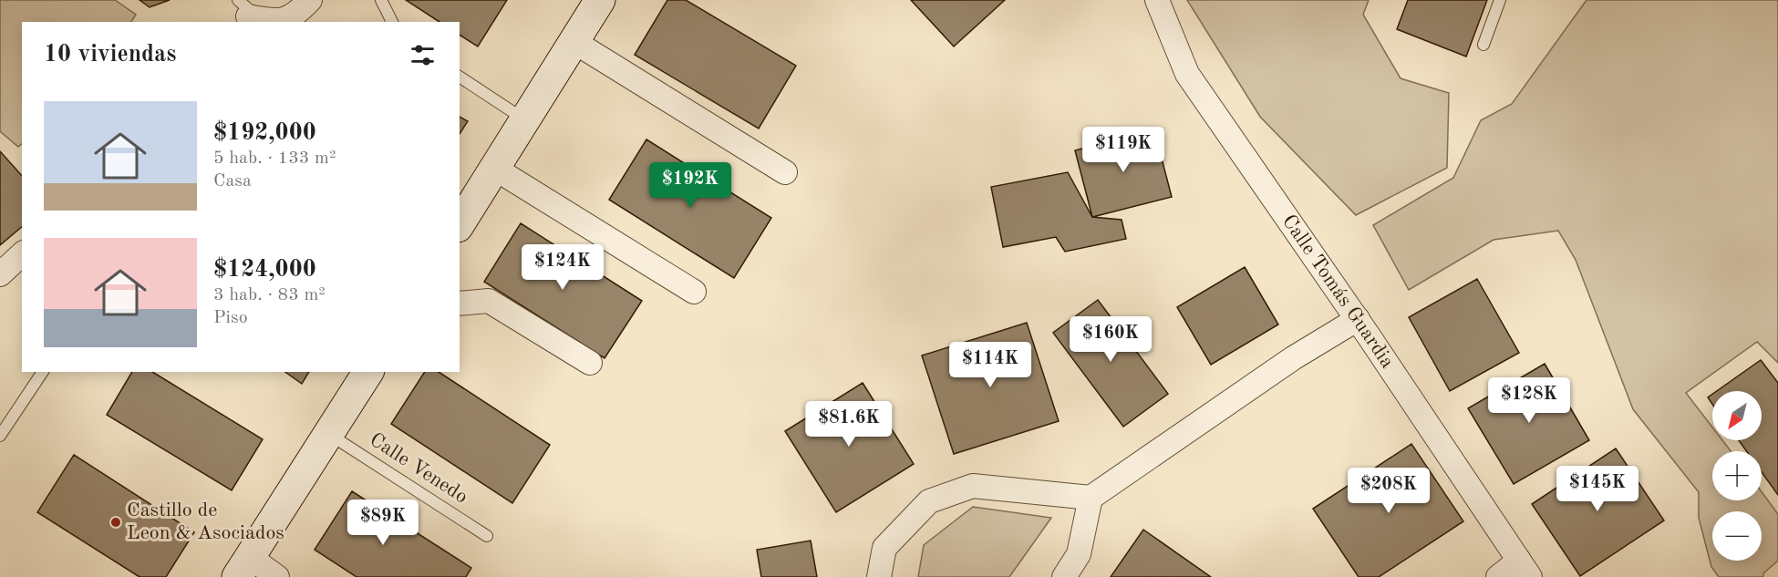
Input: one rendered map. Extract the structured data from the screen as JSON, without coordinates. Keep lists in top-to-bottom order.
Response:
{
  "streets": {
    "street": ["Calle Tomás Guardia"],
    "lane": ["Calle Venedo"]
  },
  "places": ["Castillo de Leon & Asociados"],
  "north": "bottom left",
  "page": {
    "heading": "10 viviendas",
    "list": [
      {
        "name": "$192,000",
        "note": "5 hab. · 133 m² · Casa"
      },
      {
        "name": "$124,000",
        "note": "3 hab. · 83 m² · Piso"
      }
    ],
    "price": [
      "$119K",
      "$192K",
      "$124K",
      "$160K",
      "$114K",
      "$128K",
      "$81.6K",
      "$145K",
      "$208K",
      "$89K"
    ],
    "map_buttons": ["+", "−"]
  }
}
